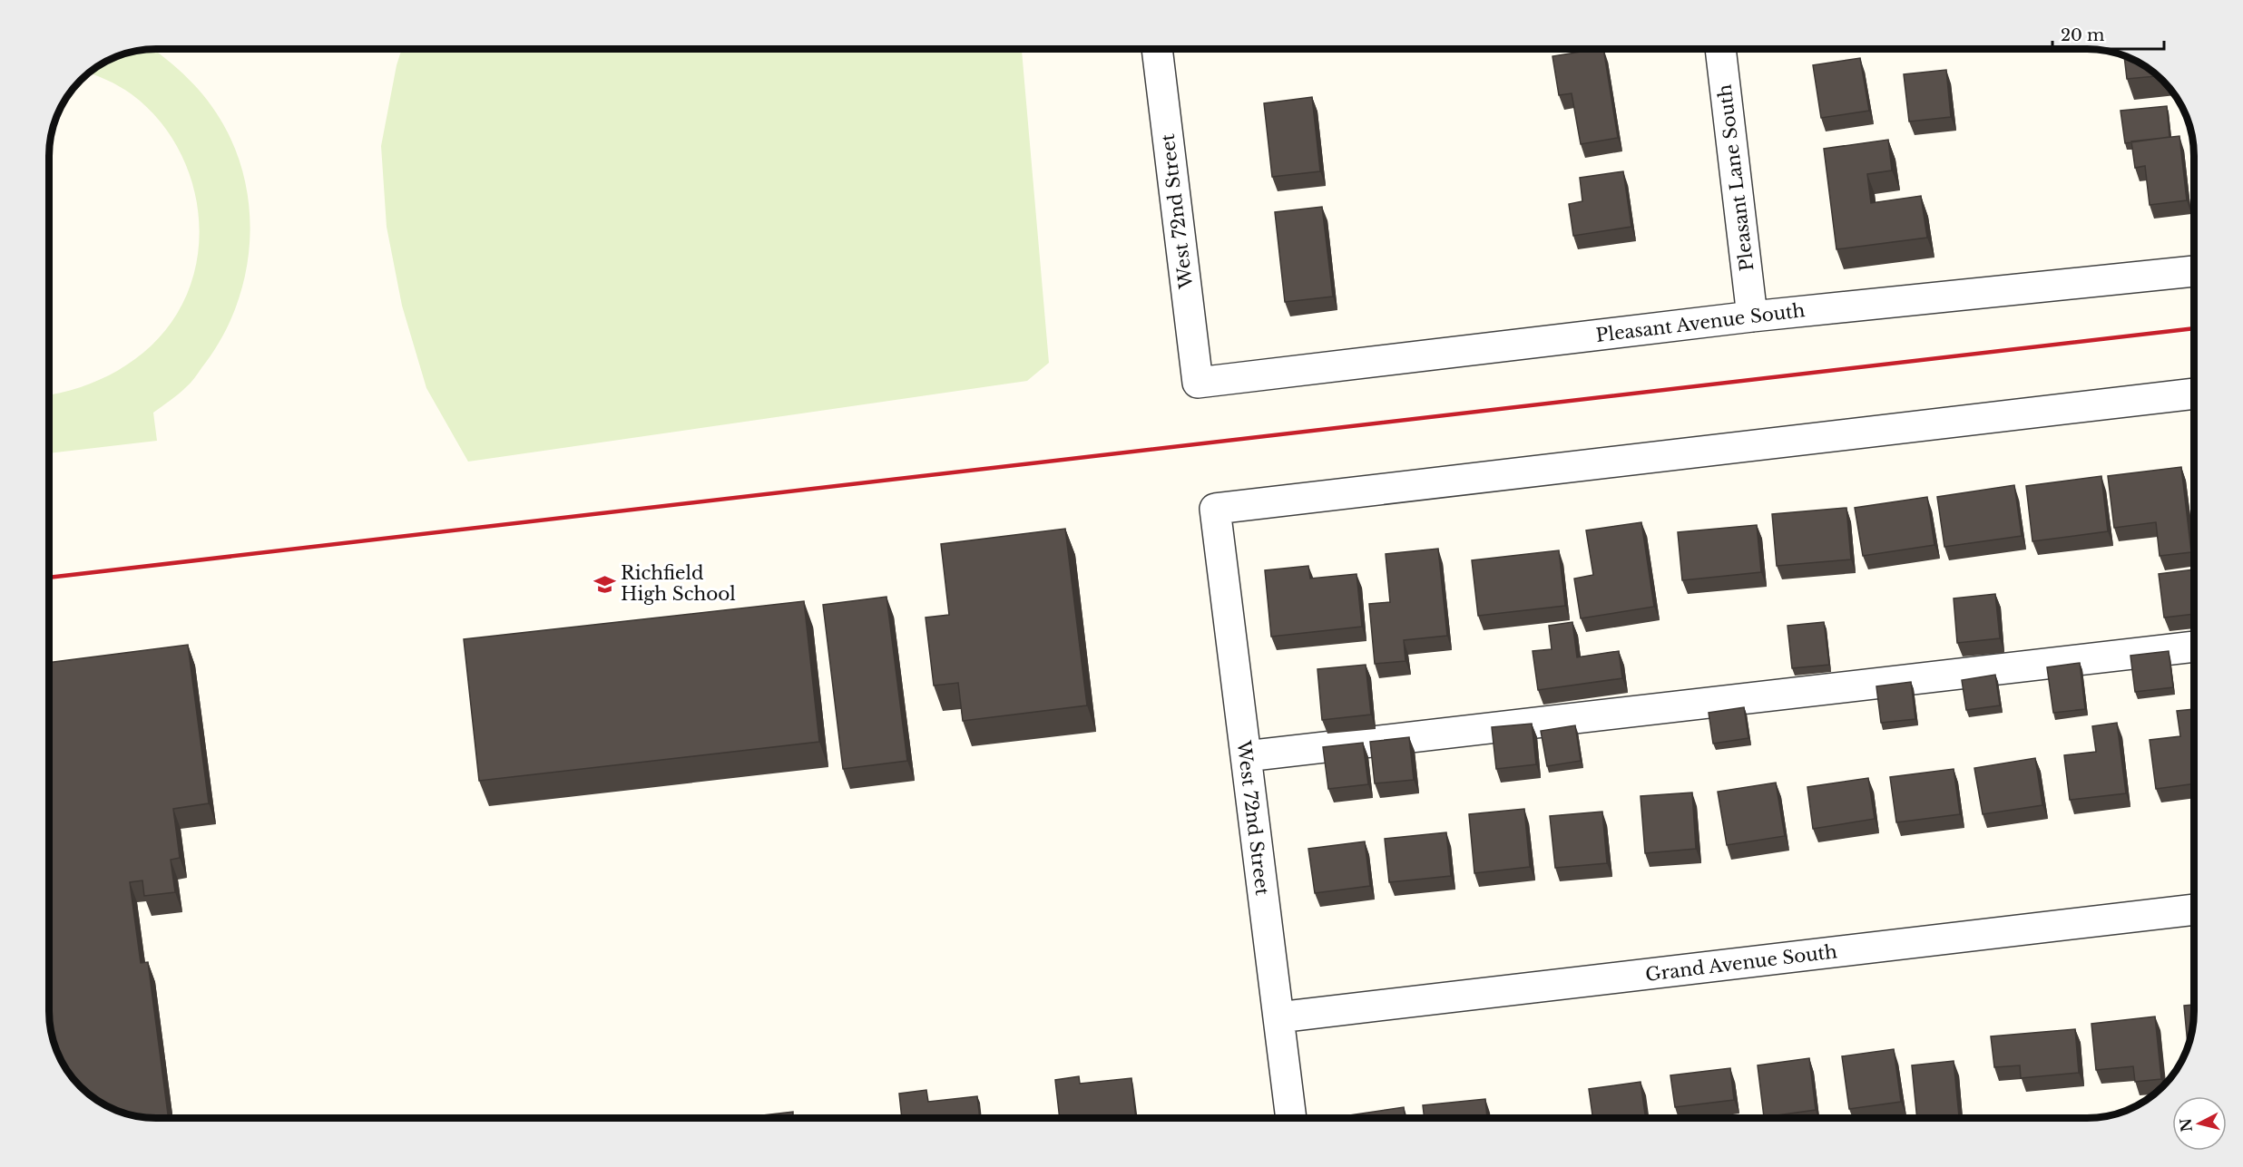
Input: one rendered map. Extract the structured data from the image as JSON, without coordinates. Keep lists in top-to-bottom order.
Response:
{
  "streets": {
    "street": [
      "Pleasant Lane South",
      "West 72nd Street",
      "Pleasant Avenue South",
      "Grand Avenue South"
    ]
  },
  "crossings": [
    ["Pleasant Lane South", "Pleasant Avenue South"],
    ["West 72nd Street", "Pleasant Avenue South"],
    ["West 72nd Street", "Grand Avenue South"]
  ],
  "places": {
    "school or university": ["Richfield High School"]
  },
  "scale_bar": "20 m",
  "north": "left"
}
